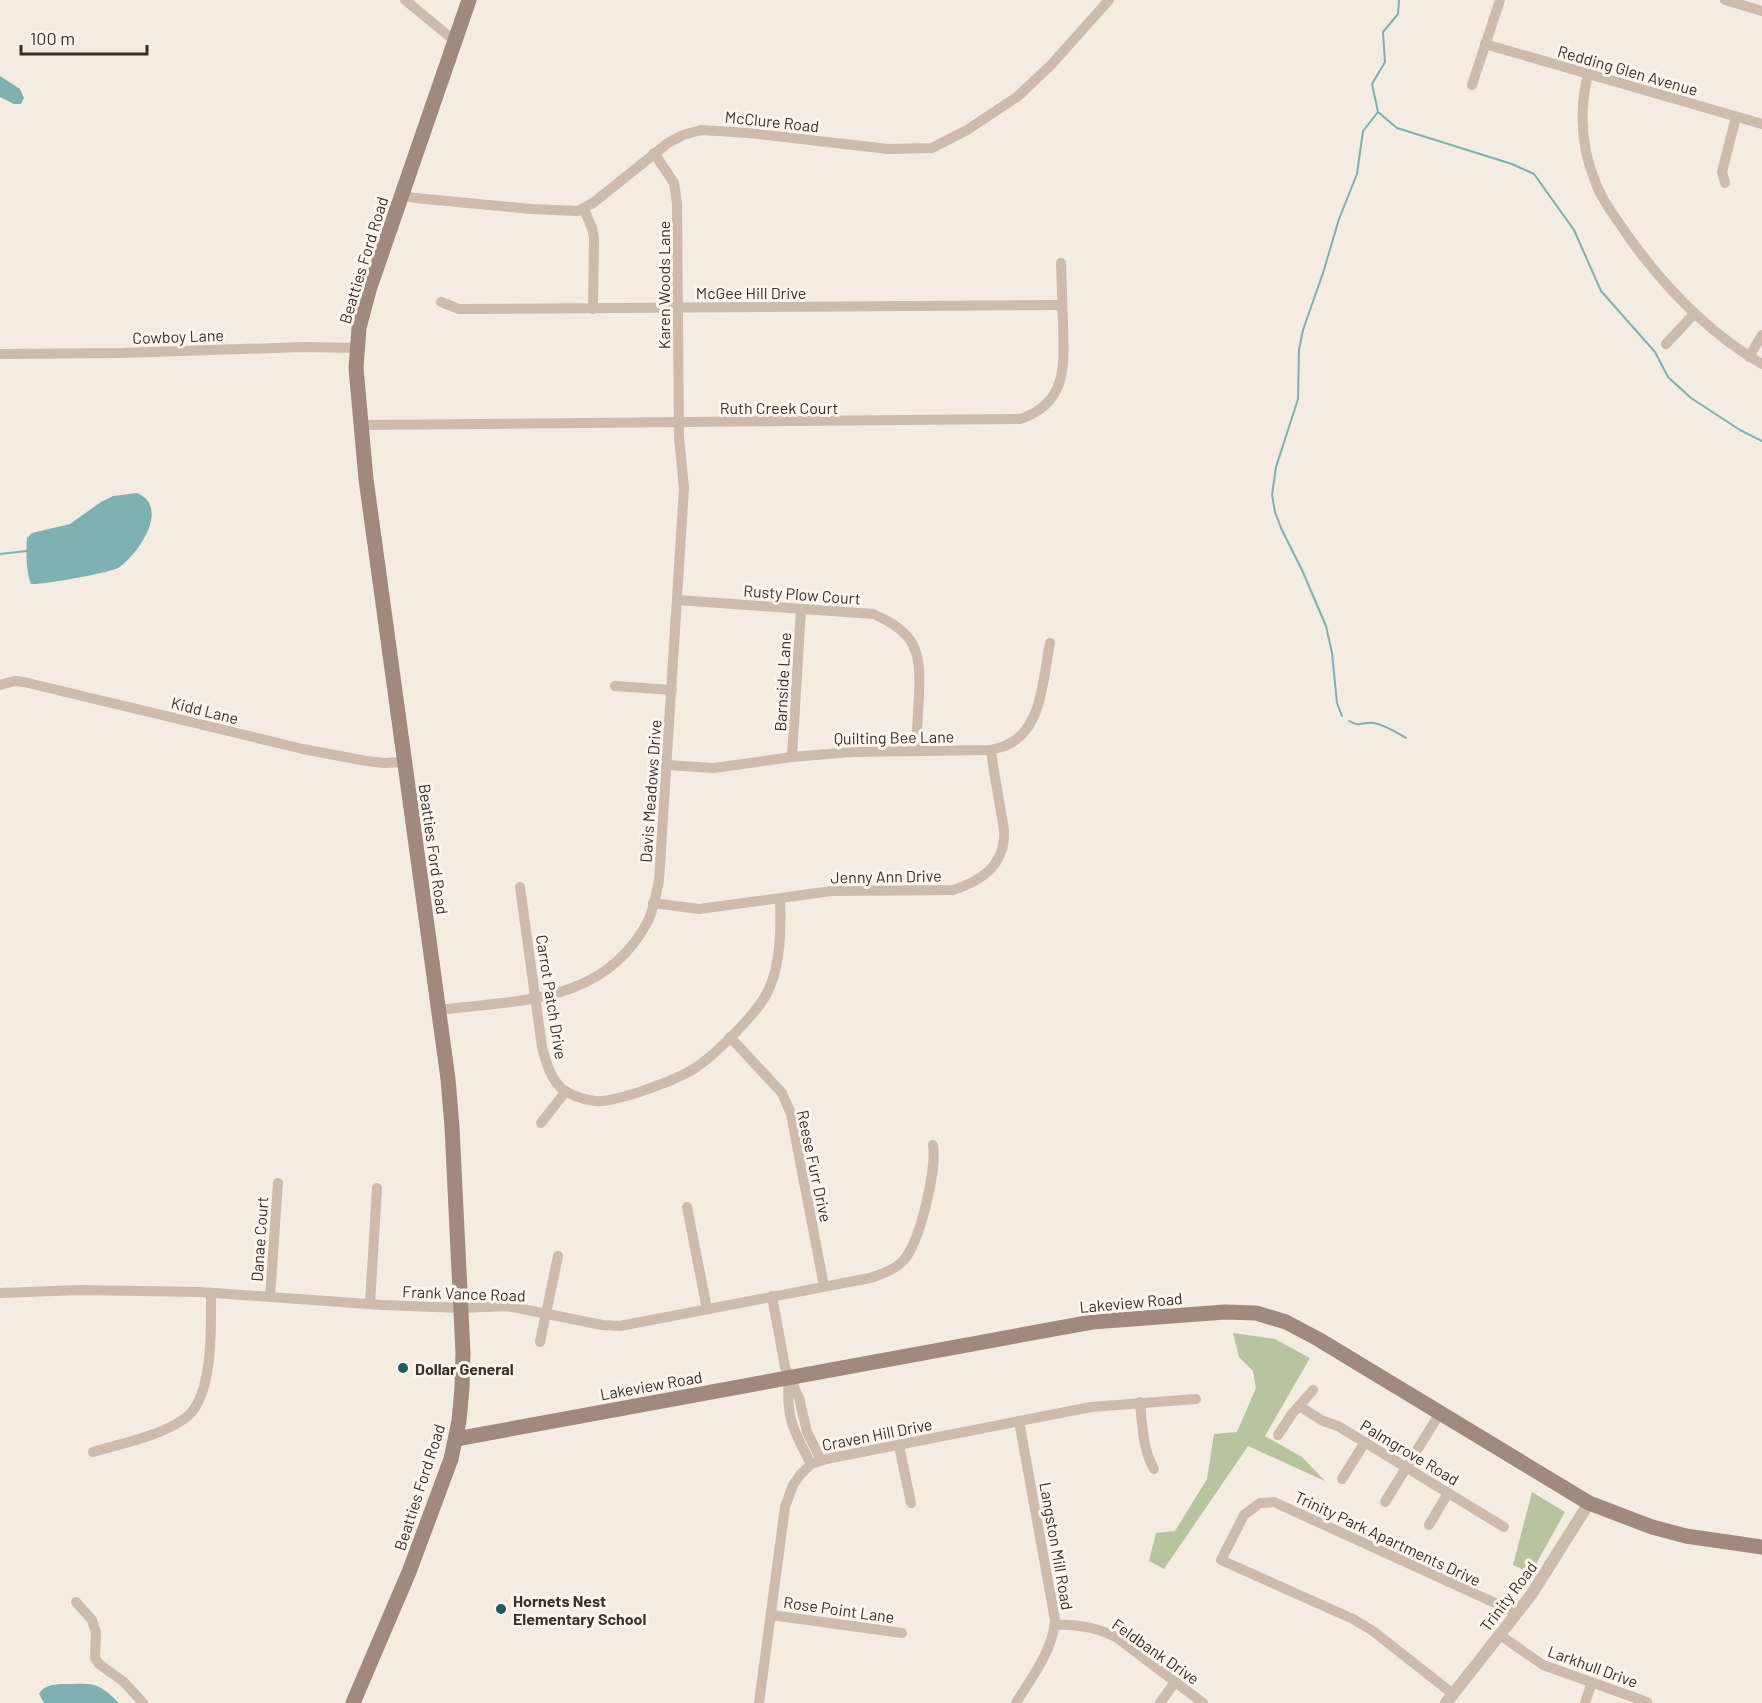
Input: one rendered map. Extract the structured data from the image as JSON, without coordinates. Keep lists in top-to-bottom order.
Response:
{
  "streets": {
    "main road": ["Beatties Ford Road", "Lakeview Road"],
    "street": [
      "Redding Glen Avenue",
      "McClure Road",
      "Karen Woods Lane",
      "McGee Hill Drive",
      "Cowboy Lane",
      "Ruth Creek Court",
      "Rusty Plow Court",
      "Barnside Lane",
      "Kidd Lane",
      "Quilting Bee Lane",
      "Davis Meadows Drive",
      "Jenny Ann Drive",
      "Carrot Patch Drive",
      "Reese Furr Drive",
      "Danae Court",
      "Frank Vance Road",
      "Craven Hill Drive",
      "Palmgrove Road",
      "Trinity Park Apartments Drive",
      "Langston Mill Road",
      "Trinity Road",
      "Rose Point Lane",
      "Feldbank Drive",
      "Larkhull Drive"
    ]
  },
  "crossings": [
    ["McClure Road", "Karen Woods Lane"],
    ["Beatties Ford Road", "Cowboy Lane"],
    ["Beatties Ford Road", "Ruth Creek Court"],
    ["Beatties Ford Road", "Kidd Lane"],
    ["Beatties Ford Road", "Davis Meadows Drive"],
    ["Beatties Ford Road", "Frank Vance Road"],
    ["Beatties Ford Road", "Lakeview Road"],
    ["Karen Woods Lane", "McGee Hill Drive"],
    ["Karen Woods Lane", "Ruth Creek Court"],
    ["Karen Woods Lane", "Davis Meadows Drive"],
    ["McGee Hill Drive", "Ruth Creek Court"],
    ["Ruth Creek Court", "Davis Meadows Drive"],
    ["Rusty Plow Court", "Barnside Lane"],
    ["Rusty Plow Court", "Quilting Bee Lane"],
    ["Rusty Plow Court", "Davis Meadows Drive"],
    ["Barnside Lane", "Quilting Bee Lane"],
    ["Quilting Bee Lane", "Davis Meadows Drive"],
    ["Quilting Bee Lane", "Jenny Ann Drive"],
    ["Davis Meadows Drive", "Jenny Ann Drive"],
    ["Davis Meadows Drive", "Carrot Patch Drive"],
    ["Reese Furr Drive", "Frank Vance Road"],
    ["Danae Court", "Frank Vance Road"],
    ["Lakeview Road", "Trinity Road"],
    ["Craven Hill Drive", "Langston Mill Road"],
    ["Craven Hill Drive", "Rose Point Lane"],
    ["Trinity Park Apartments Drive", "Trinity Road"],
    ["Langston Mill Road", "Feldbank Drive"],
    ["Trinity Road", "Larkhull Drive"]
  ],
  "places": ["Dollar General", "Hornets Nest Elementary School"],
  "scale_bar": "100 m"
}
